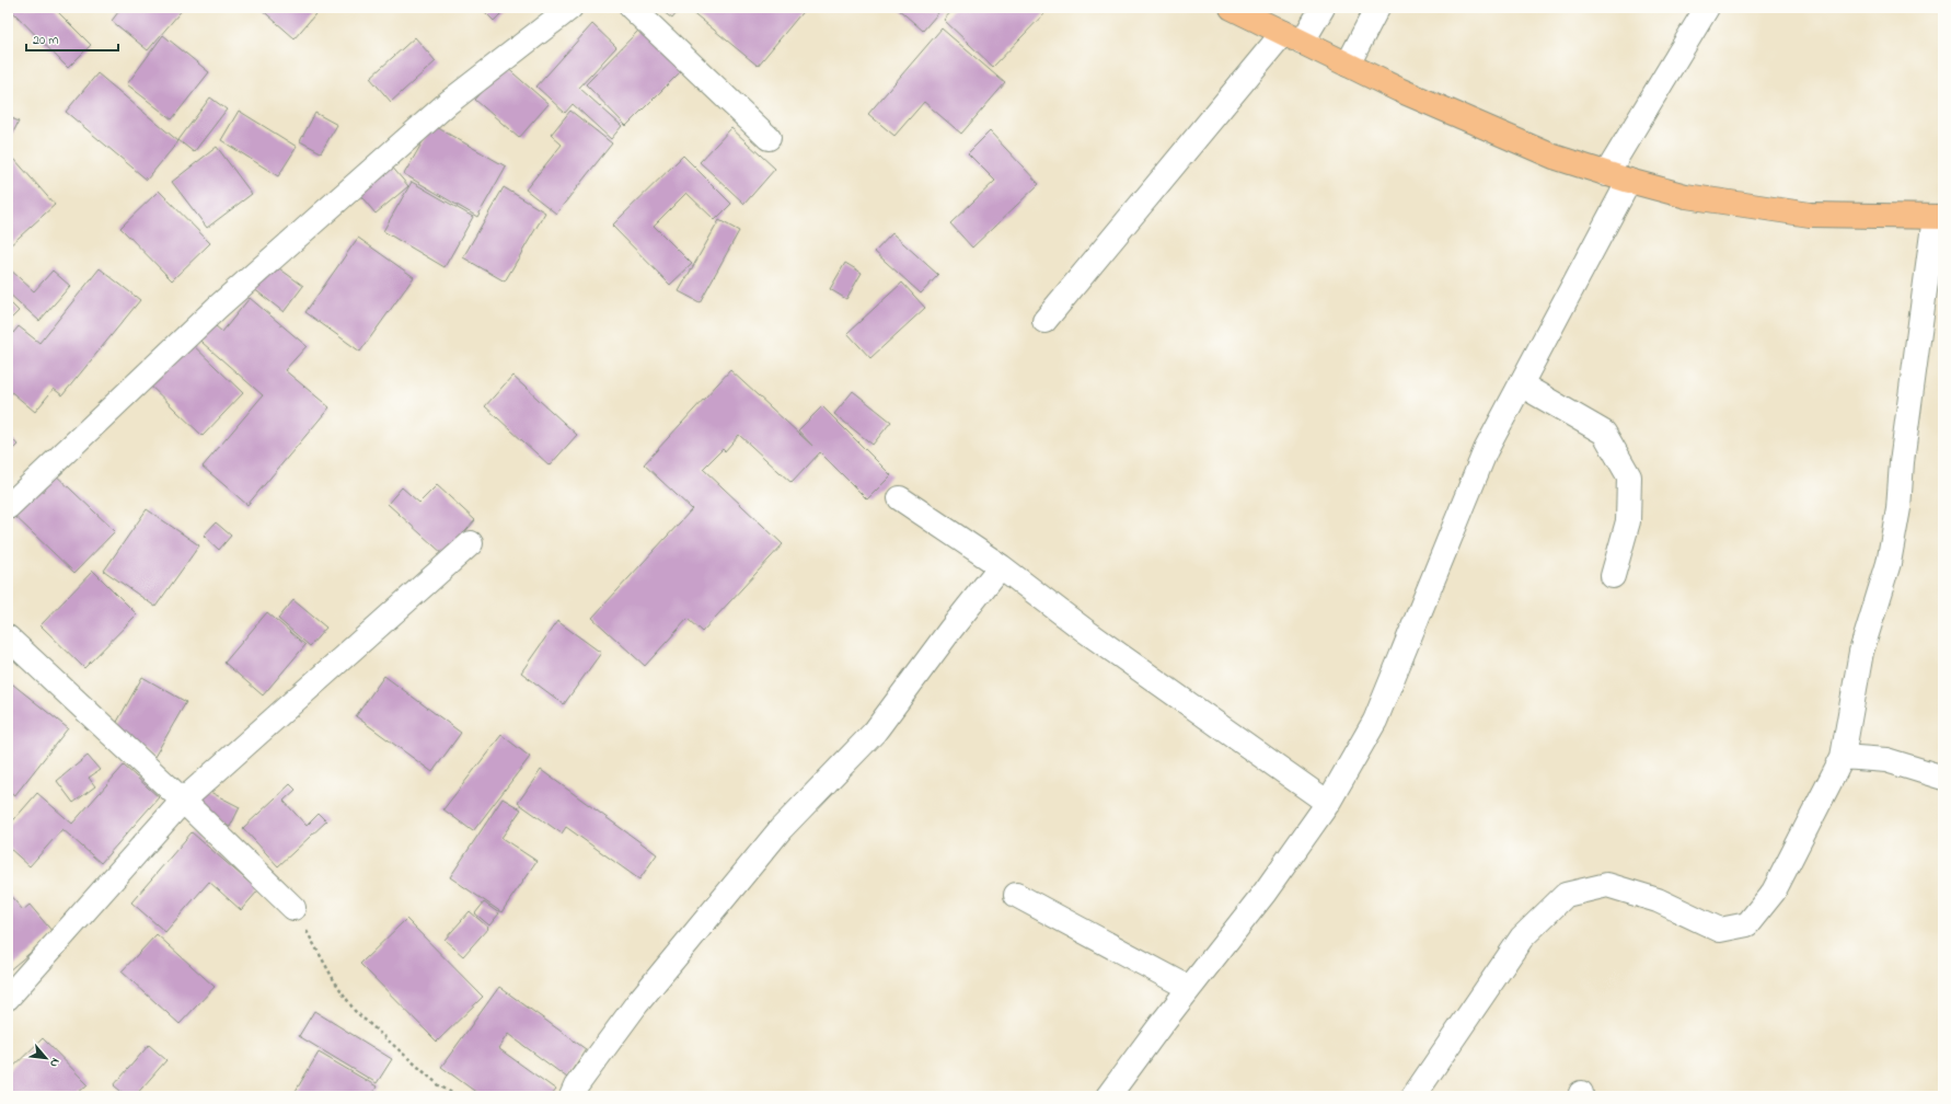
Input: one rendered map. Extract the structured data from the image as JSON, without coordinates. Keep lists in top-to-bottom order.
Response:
{
  "scale_bar": "20 m",
  "north": "bottom right"
}
